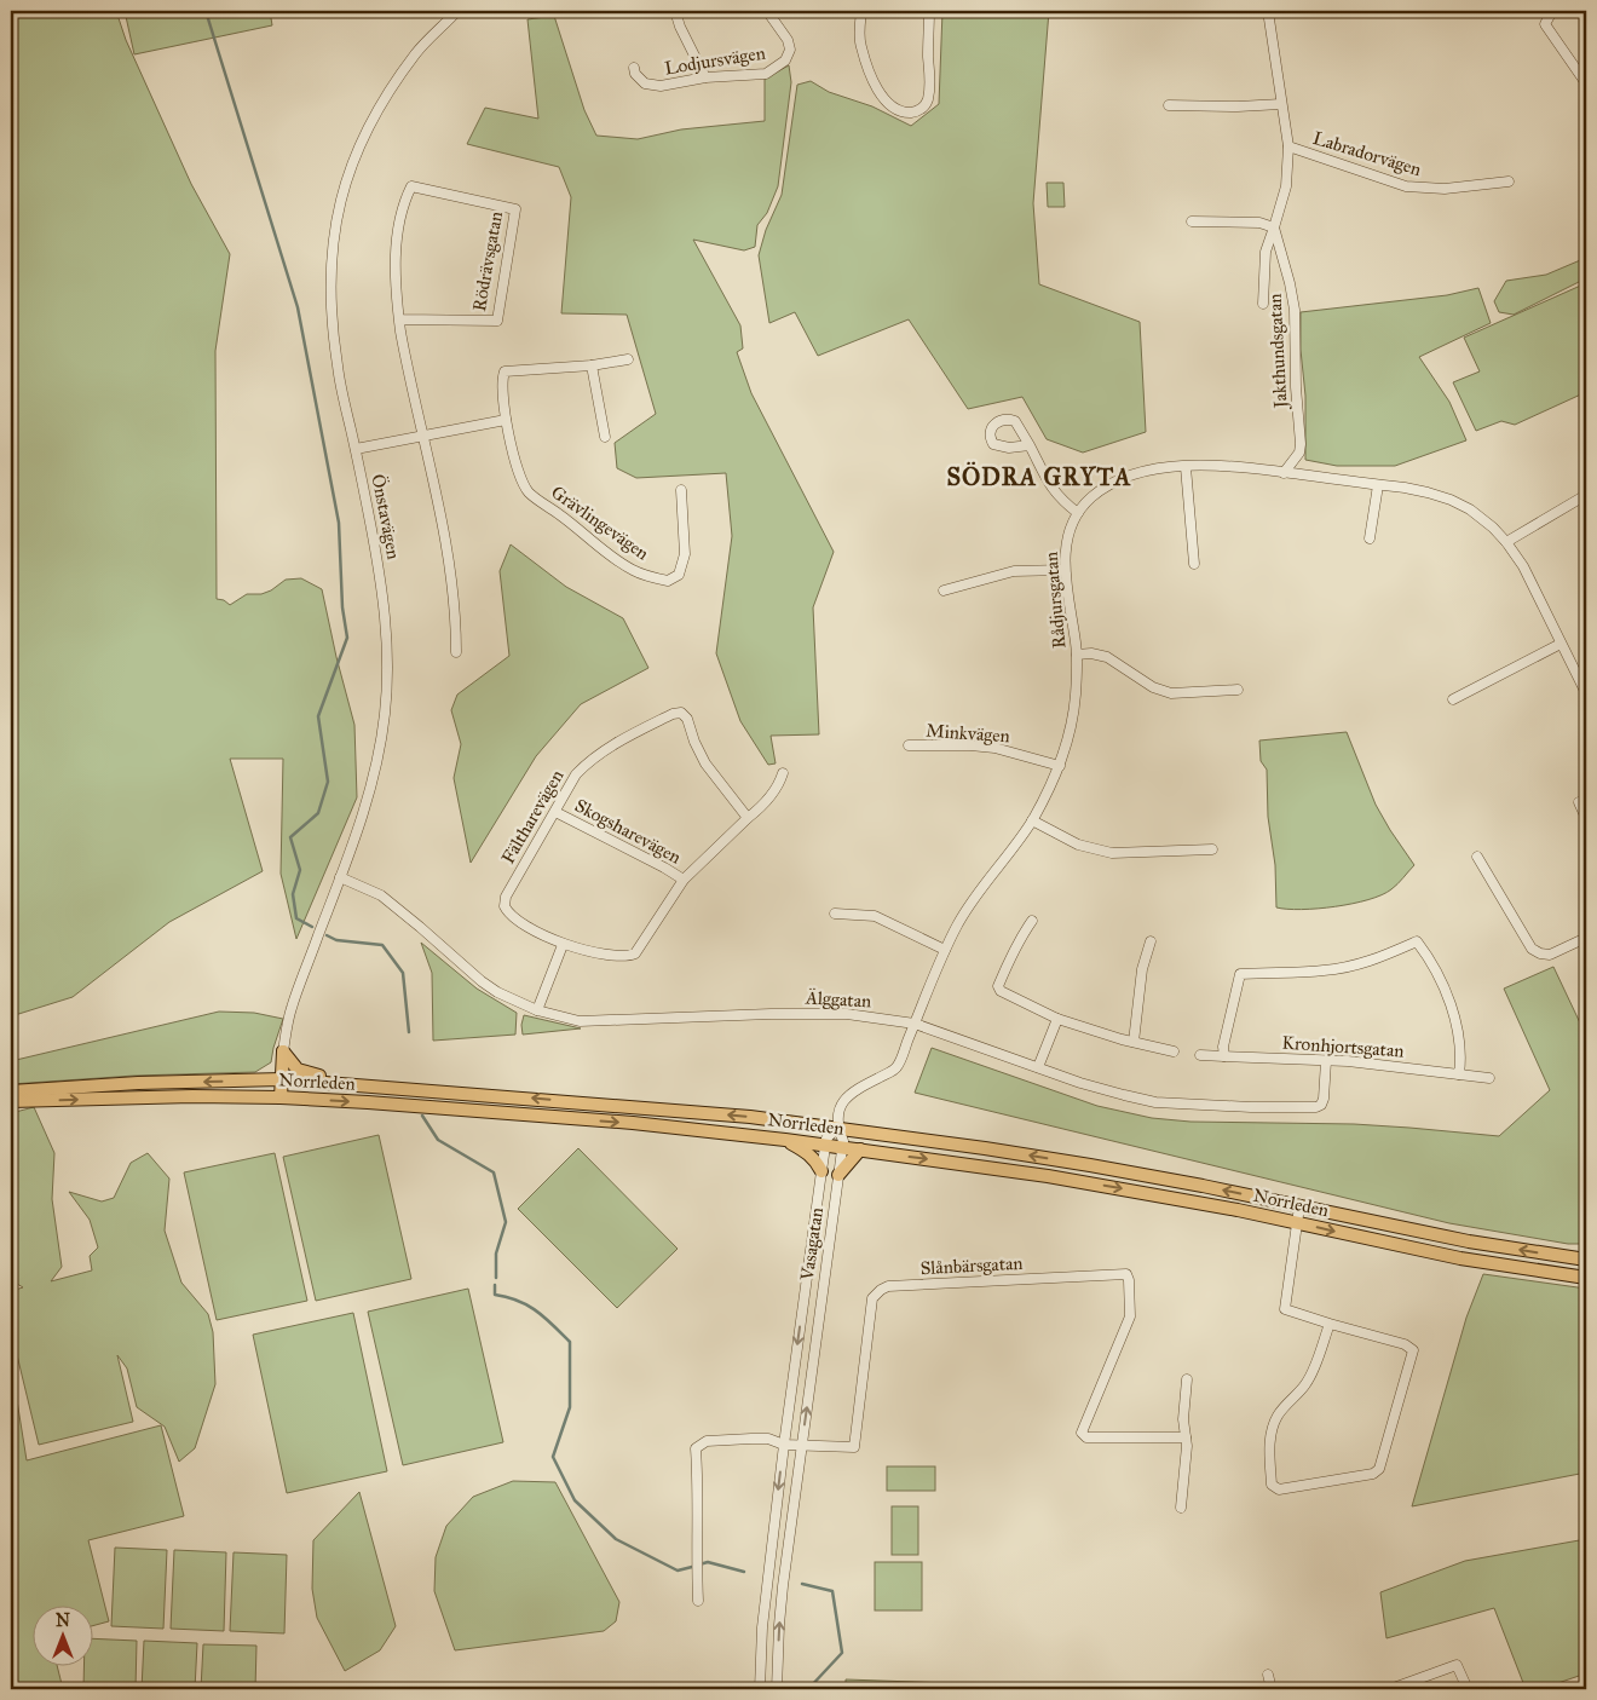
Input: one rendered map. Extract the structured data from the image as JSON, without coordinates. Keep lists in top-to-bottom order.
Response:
{
  "streets": {
    "main road": ["Norrleden"],
    "street": [
      "Lodjursvägen",
      "Labradorvägen",
      "Rödrävsgatan",
      "Jakthundsgatan",
      "Önstavägen",
      "Grävlingevägen",
      "Rådjursgatan",
      "Minkvägen",
      "Fältharevägen",
      "Skogsharevägen",
      "Älggatan",
      "Kronhjortsgatan",
      "Vasagatan",
      "Slånbärsgatan"
    ]
  },
  "crossings": [
    ["Jakthundsgatan", "Rådjursgatan"],
    ["Önstavägen", "Älggatan"],
    ["Rådjursgatan", "Minkvägen"],
    ["Rådjursgatan", "Älggatan"],
    ["Rådjursgatan", "Norrleden"],
    ["Rådjursgatan", "Vasagatan"],
    ["Fältharevägen", "Skogsharevägen"],
    ["Älggatan", "Kronhjortsgatan"],
    ["Norrleden", "Vasagatan"],
    ["Vasagatan", "Slånbärsgatan"]
  ],
  "districts": ["SÖDRA GRYTA"],
  "north": "top"
}
